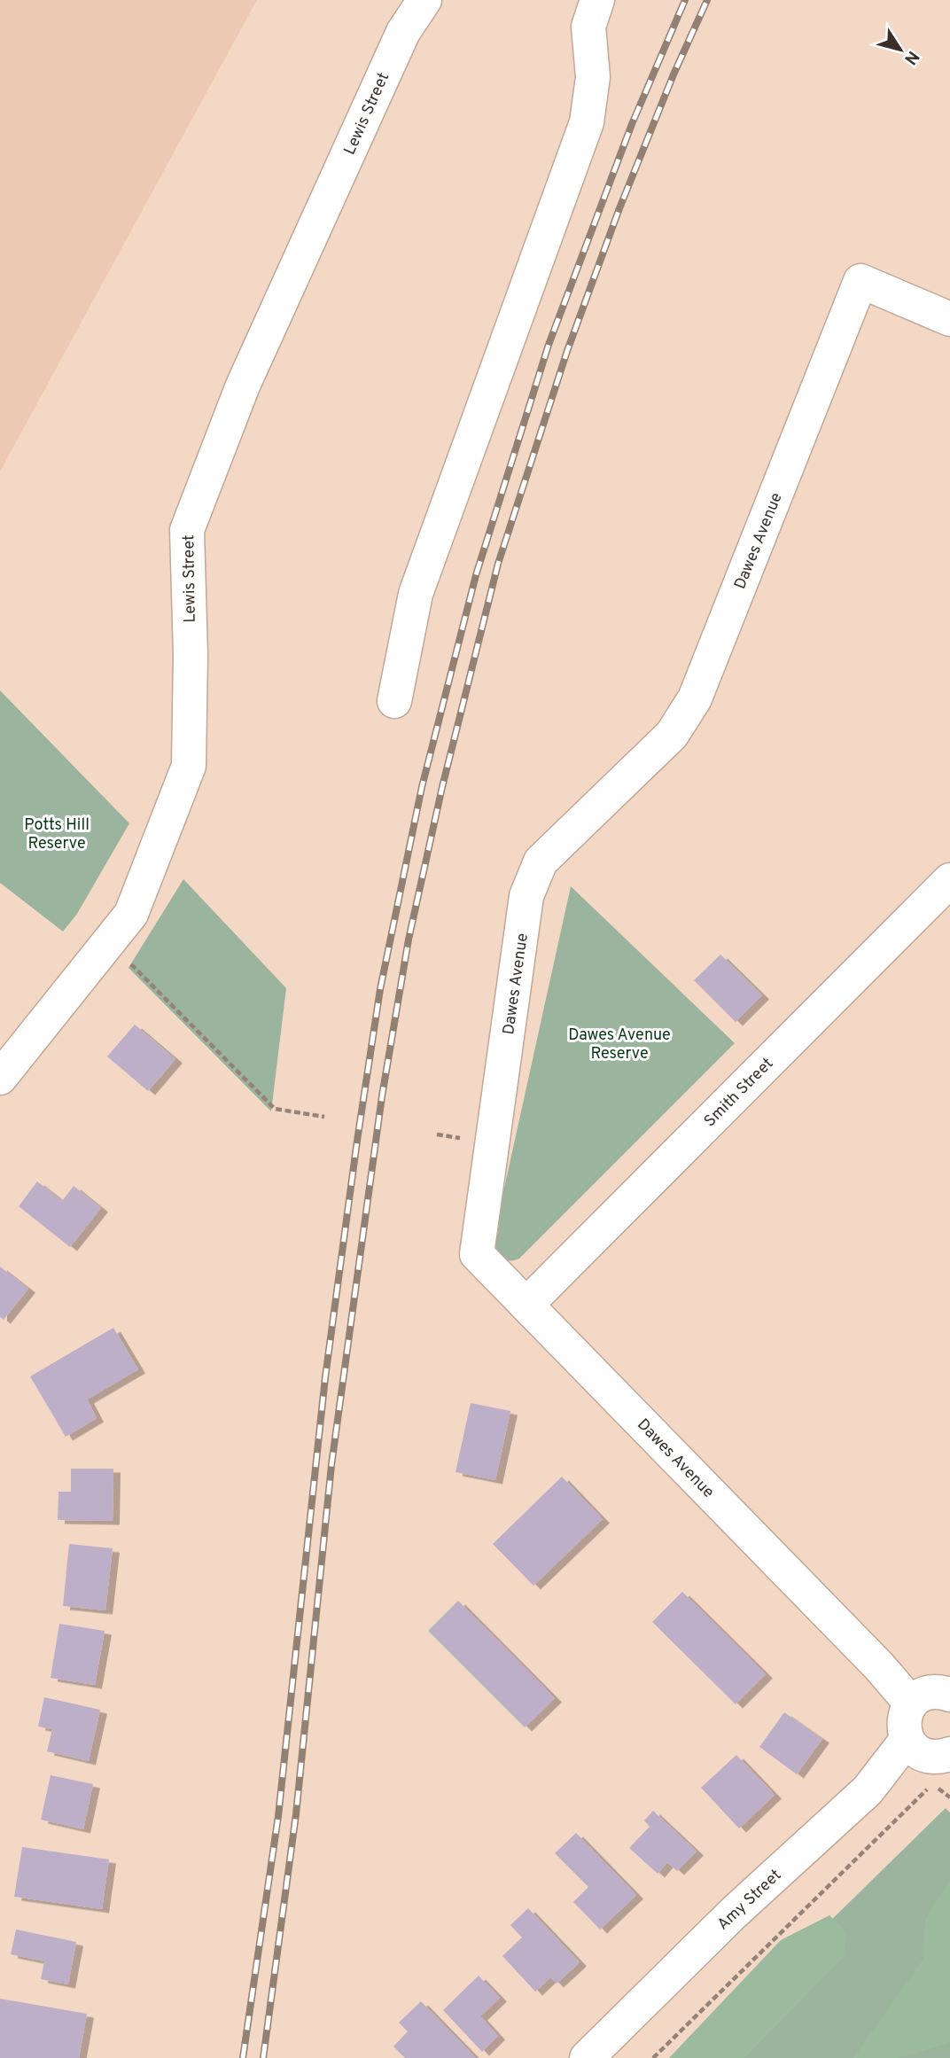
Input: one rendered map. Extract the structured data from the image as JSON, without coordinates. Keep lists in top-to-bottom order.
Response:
{
  "streets": {
    "street": [
      "Lewis Street",
      "Dawes Avenue",
      "Smith Street",
      "Amy Street"
    ]
  },
  "crossings": [
    ["Dawes Avenue", "Smith Street"]
  ],
  "parks": ["Potts Hill Reserve", "Dawes Avenue Reserve"],
  "north": "bottom right"
}
